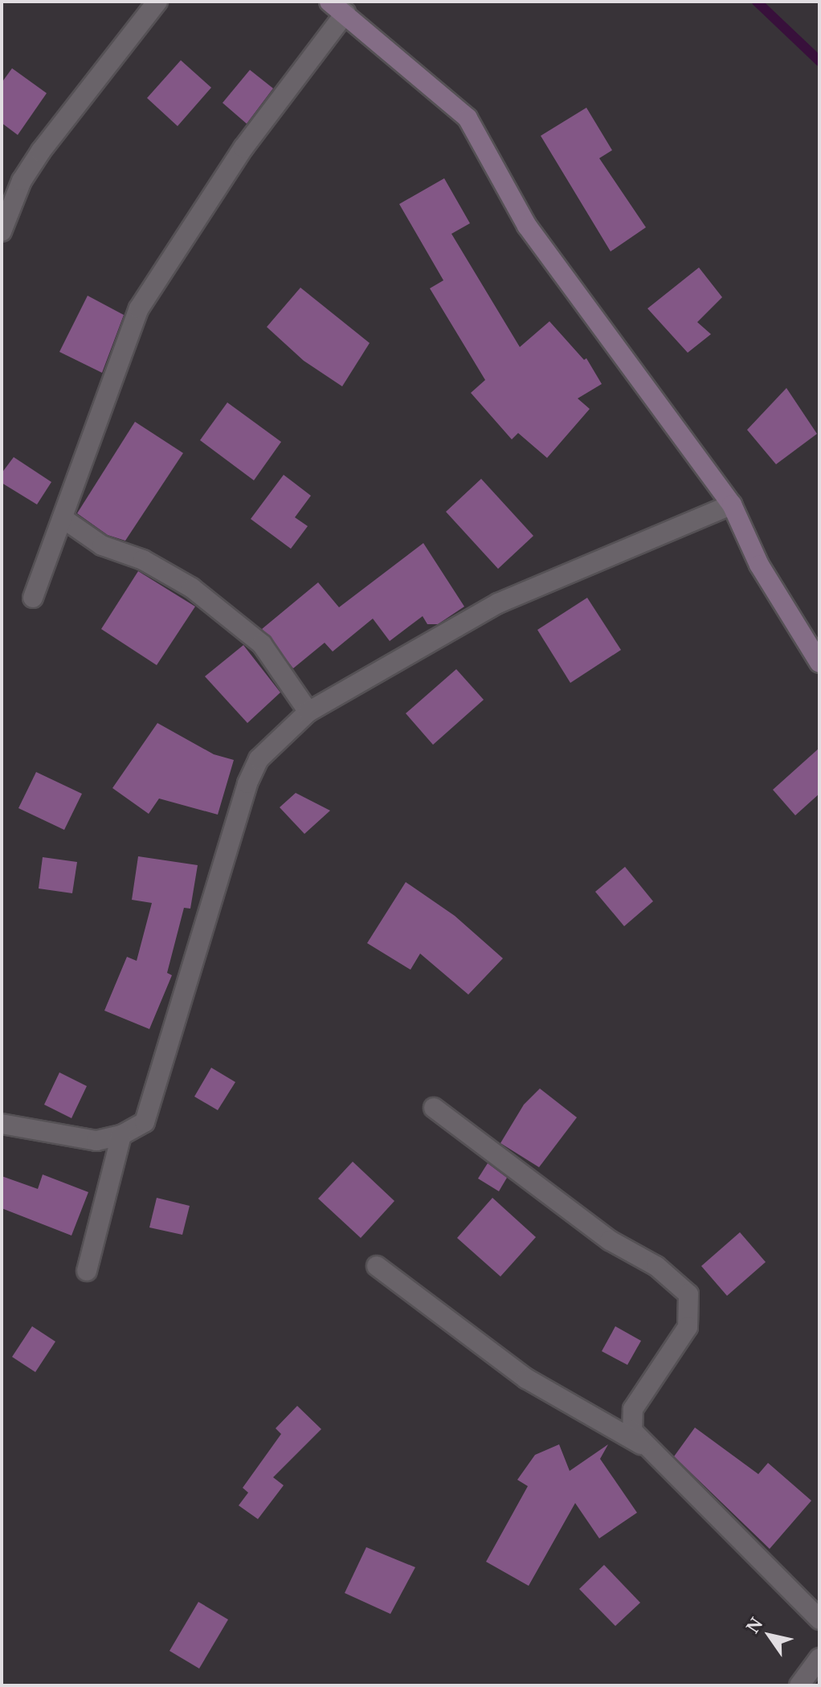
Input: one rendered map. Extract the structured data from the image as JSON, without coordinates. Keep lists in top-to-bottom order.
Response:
{
  "north": "top left"
}
